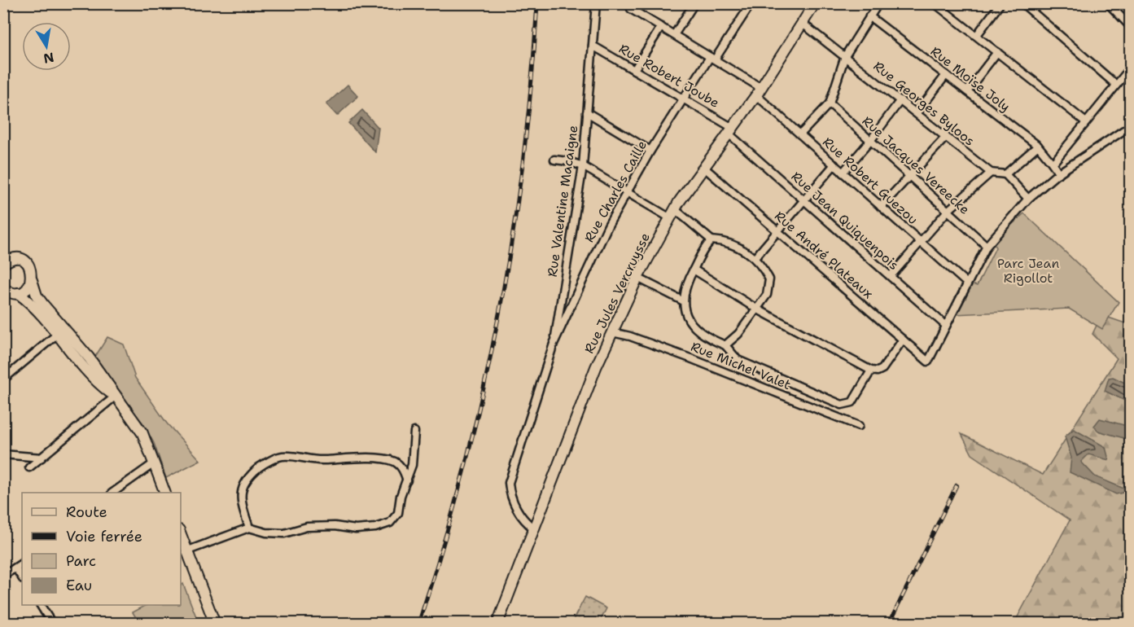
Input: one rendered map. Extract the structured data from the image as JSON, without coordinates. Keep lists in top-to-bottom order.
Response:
{
  "streets": {
    "main road": ["Rue Jules Vercruysse"],
    "street": [
      "Rue Robert Joube",
      "Rue Moïse Joly",
      "Rue Georges Byloos",
      "Rue Jacques Vereecke",
      "Rue Robert Guezou",
      "Rue Charles Caille",
      "Rue Valentine Macaigne",
      "Rue Jean Quiquenpois",
      "Rue André Plateaux",
      "Rue Michel Valet"
    ]
  },
  "crossings": [
    ["Rue Robert Joube", "Rue Charles Caille"],
    ["Rue Robert Joube", "Rue Valentine Macaigne"],
    ["Rue Robert Joube", "Rue Jean Quiquenpois"],
    ["Rue Robert Joube", "Rue Jules Vercruysse"],
    ["Rue Georges Byloos", "Rue Jules Vercruysse"],
    ["Rue Robert Guezou", "Rue Charles Caille"],
    ["Rue Robert Guezou", "Rue Jules Vercruysse"],
    ["Rue Charles Caille", "Rue Valentine Macaigne"],
    ["Rue Jean Quiquenpois", "Rue André Plateaux"],
    ["Rue Jean Quiquenpois", "Rue Jules Vercruysse"],
    ["Rue André Plateaux", "Rue Jules Vercruysse"],
    ["Rue Jules Vercruysse", "Rue Michel Valet"]
  ],
  "parks": ["Parc Jean Rigollot"],
  "legend": [
    "Route",
    "Voie ferrée",
    "Parc",
    "Eau"
  ],
  "north": "bottom"
}
